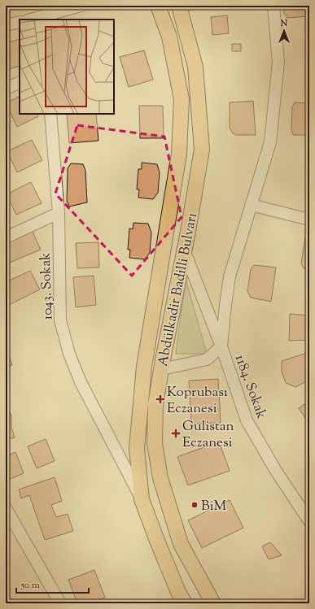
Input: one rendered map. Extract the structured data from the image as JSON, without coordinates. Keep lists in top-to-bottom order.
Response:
{
  "streets": {
    "main road": ["Abdülkadir Badilli Bulvarı"],
    "street": ["1043. Sokak", "1184. Sokak"]
  },
  "crossings": [
    ["1043. Sokak", "Abdülkadir Badilli Bulvarı"],
    ["Abdülkadir Badilli Bulvarı", "1184. Sokak"]
  ],
  "places": {
    "health": ["Koprubası Eczanesi", "Gulistan Eczanesi"],
    "other": ["BiM"]
  },
  "scale_bar": "50 m",
  "north": "top"
}
